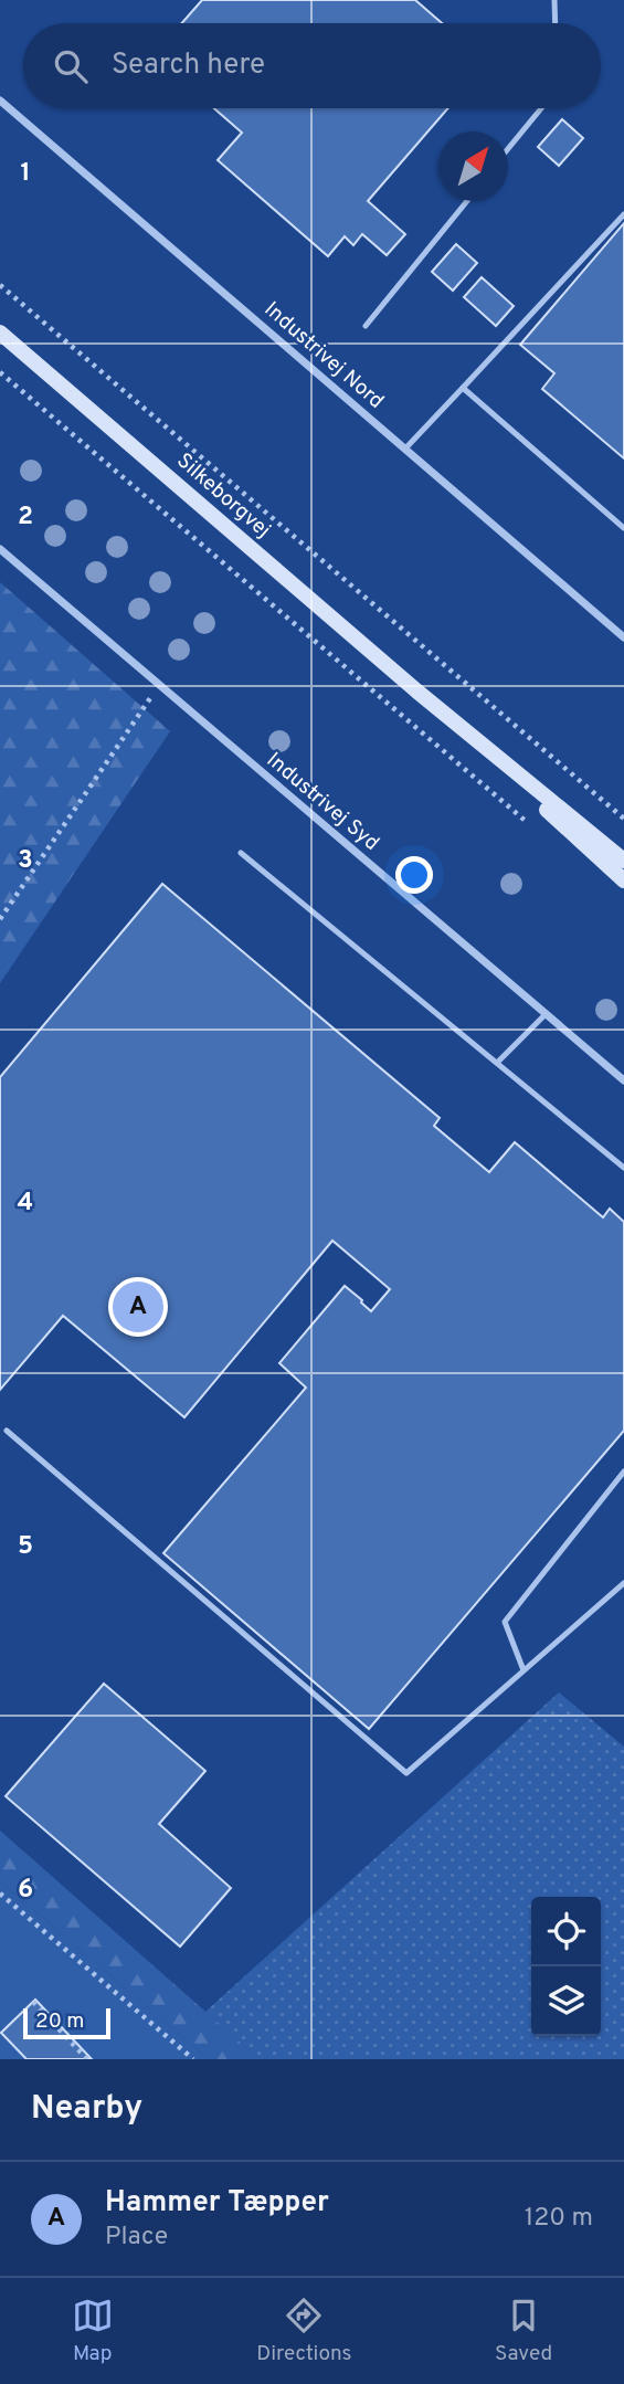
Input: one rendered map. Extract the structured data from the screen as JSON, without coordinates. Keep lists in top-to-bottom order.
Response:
{
  "streets": {
    "main road": ["Silkeborgvej"],
    "street": ["Industrivej Nord", "Industrivej Syd"]
  },
  "scale_bar": "20 m",
  "north": "top right",
  "page": {
    "search": "Search here",
    "pins": "A",
    "scale": "20 m",
    "heading": "Nearby",
    "list": [
      {
        "mark": "A",
        "name": "Hammer Tæpper",
        "note": "Place",
        "value": "120 m"
      }
    ],
    "nav": ["Map", "Directions", "Saved"]
  },
  "grid": {
    "rows": [
      "1",
      "2",
      "3",
      "4",
      "5",
      "6"
    ]
  }
}
